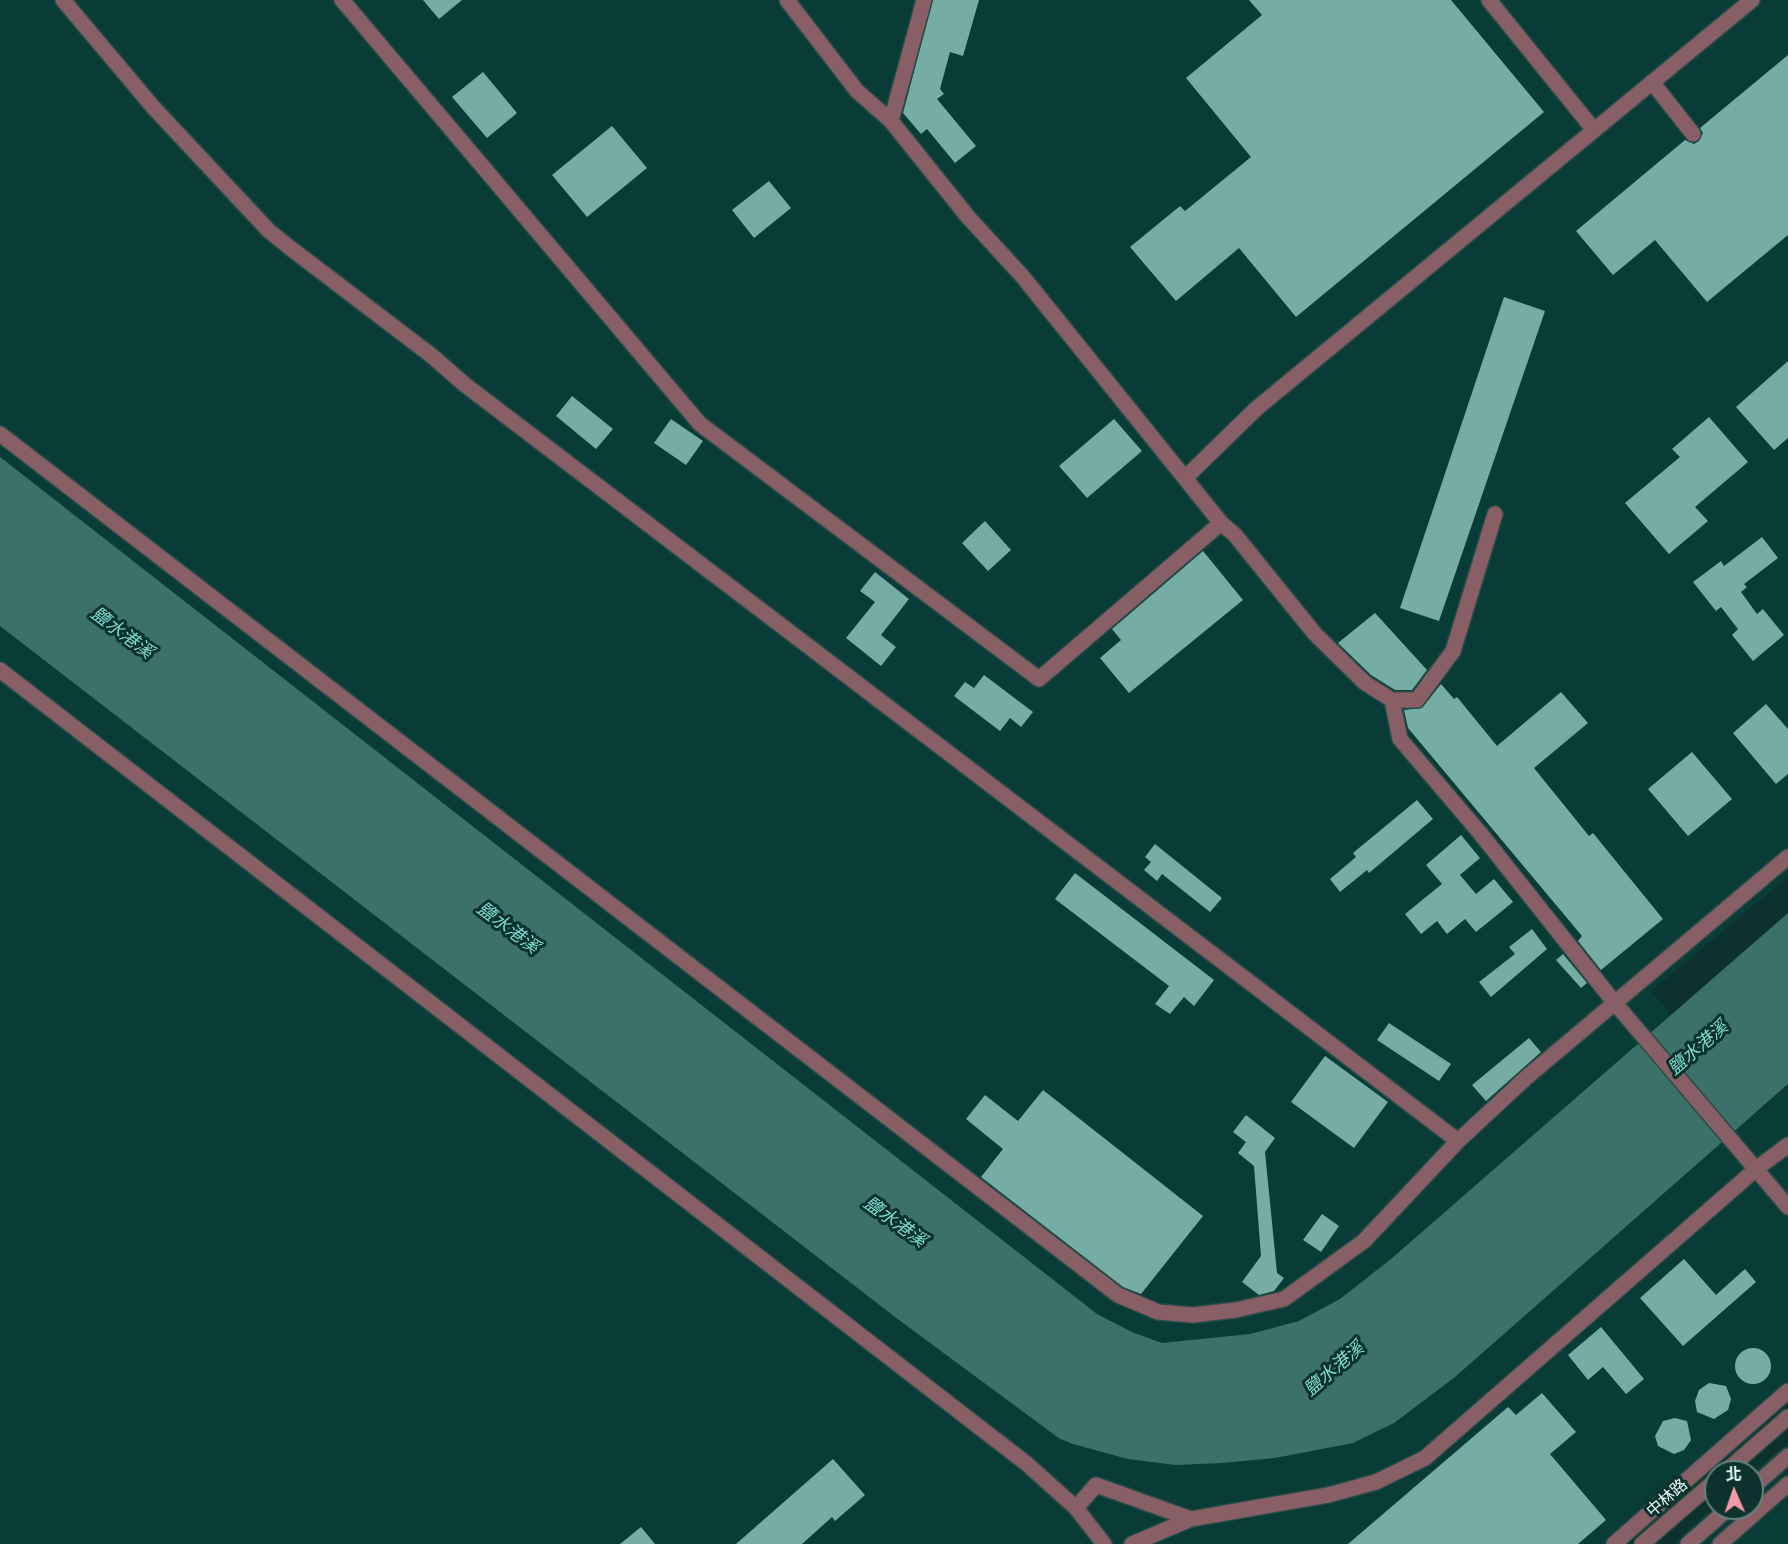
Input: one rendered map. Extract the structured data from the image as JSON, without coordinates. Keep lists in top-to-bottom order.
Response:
{
  "streets": {
    "street": ["中林路"]
  },
  "water": ["鹽水港溪"],
  "north": "top"
}
